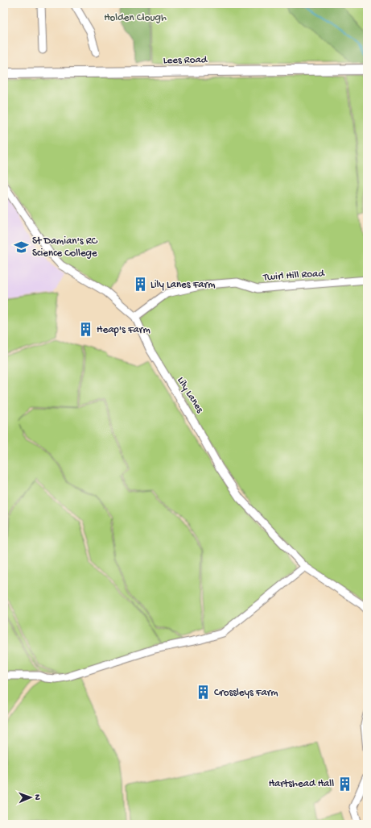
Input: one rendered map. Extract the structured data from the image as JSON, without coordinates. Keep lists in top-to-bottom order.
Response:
{
  "streets": {
    "main road": ["Lees Road"],
    "street": ["Twirl Hill Road", "Lily Lanes"]
  },
  "crossings": [
    ["Twirl Hill Road", "Lily Lanes"]
  ],
  "parks": ["Holden Clough"],
  "places": {
    "school or university": ["St Damian's RC Science College"],
    "building": [
      "Lily Lanes Farm",
      "Heap's Farm",
      "Crossleys Farm",
      "Hartshead Hall"
    ]
  },
  "north": "right"
}
